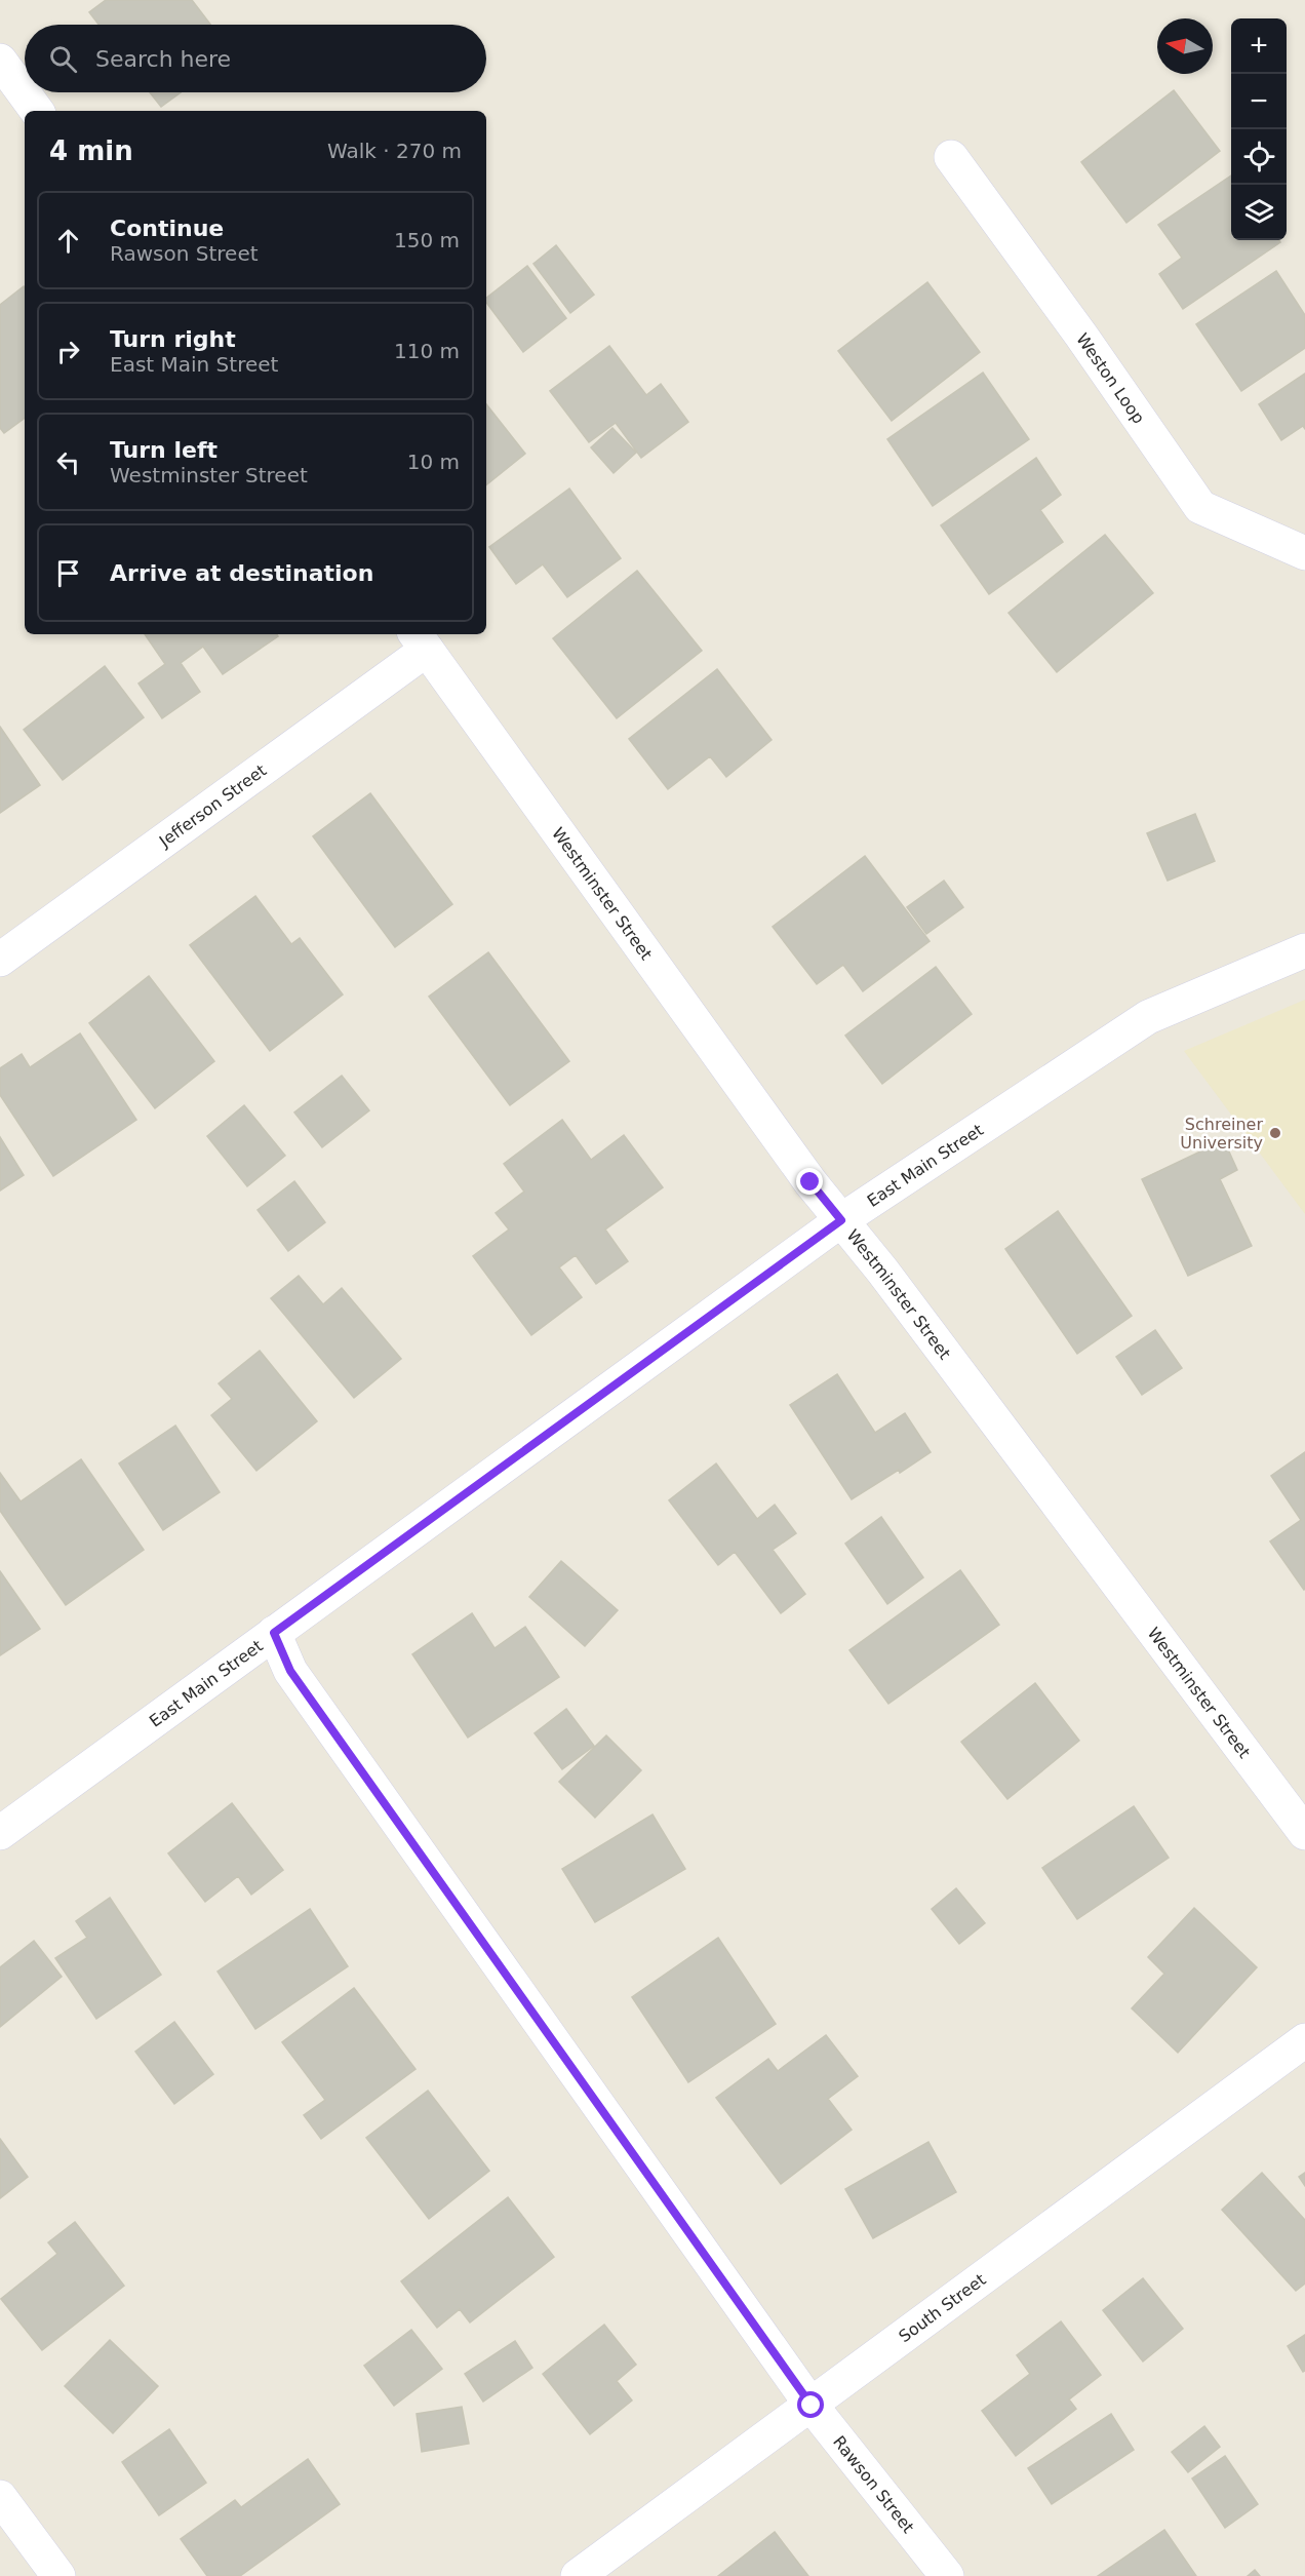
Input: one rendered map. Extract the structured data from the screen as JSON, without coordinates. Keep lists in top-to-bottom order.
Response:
{
  "streets": {
    "street": [
      "Weston Loop",
      "Jefferson Street",
      "Westminster Street",
      "East Main Street",
      "South Street",
      "Rawson Street"
    ]
  },
  "crossings": [
    ["Jefferson Street", "Westminster Street"],
    ["Westminster Street", "East Main Street"],
    ["East Main Street", "Rawson Street"],
    ["South Street", "Rawson Street"]
  ],
  "places": ["Schreiner University"],
  "north": "left",
  "page": {
    "map_buttons": ["+", "−"],
    "search": "Search here",
    "heading": ["4 min", "Walk · 270 m"],
    "list": [
      ["Continue", "Rawson Street", "150 m"],
      ["Turn right", "East Main Street", "110 m"],
      ["Turn left", "Westminster Street", "10 m"],
      "Arrive at destination"
    ]
  }
}
